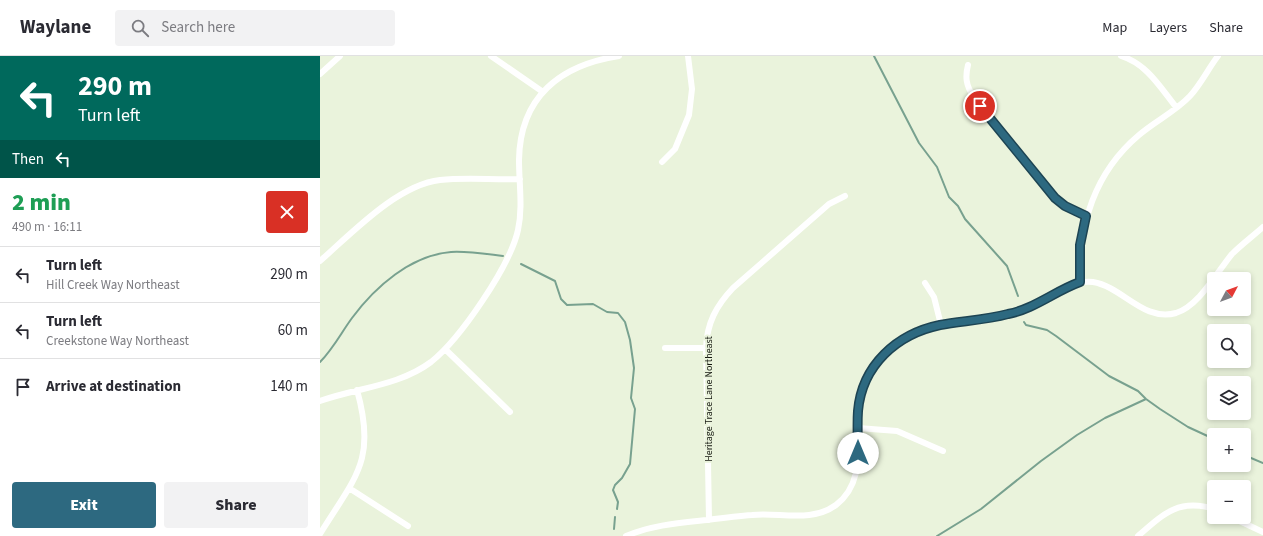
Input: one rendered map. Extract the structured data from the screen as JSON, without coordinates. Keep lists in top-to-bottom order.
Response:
{
  "streets": {
    "street": ["Heritage Trace Lane Northeast"]
  },
  "north": "top right",
  "page": {
    "header": "Waylane",
    "search": "Search here",
    "nav": ["Map", "Layers", "Share"],
    "turn": ["290 m", "Turn left"],
    "then": "Then",
    "heading": ["2 min", "490 m · 16:11"],
    "list": [
      {
        "name": "Turn left",
        "note": "Hill Creek Way Northeast",
        "value": "290 m"
      },
      {
        "name": "Turn left",
        "note": "Creekstone Way Northeast",
        "value": "60 m"
      },
      {
        "name": "Arrive at destination",
        "value": "140 m"
      }
    ],
    "map_buttons": ["+", "−"],
    "buttons": ["Exit", "Share"]
  }
}
